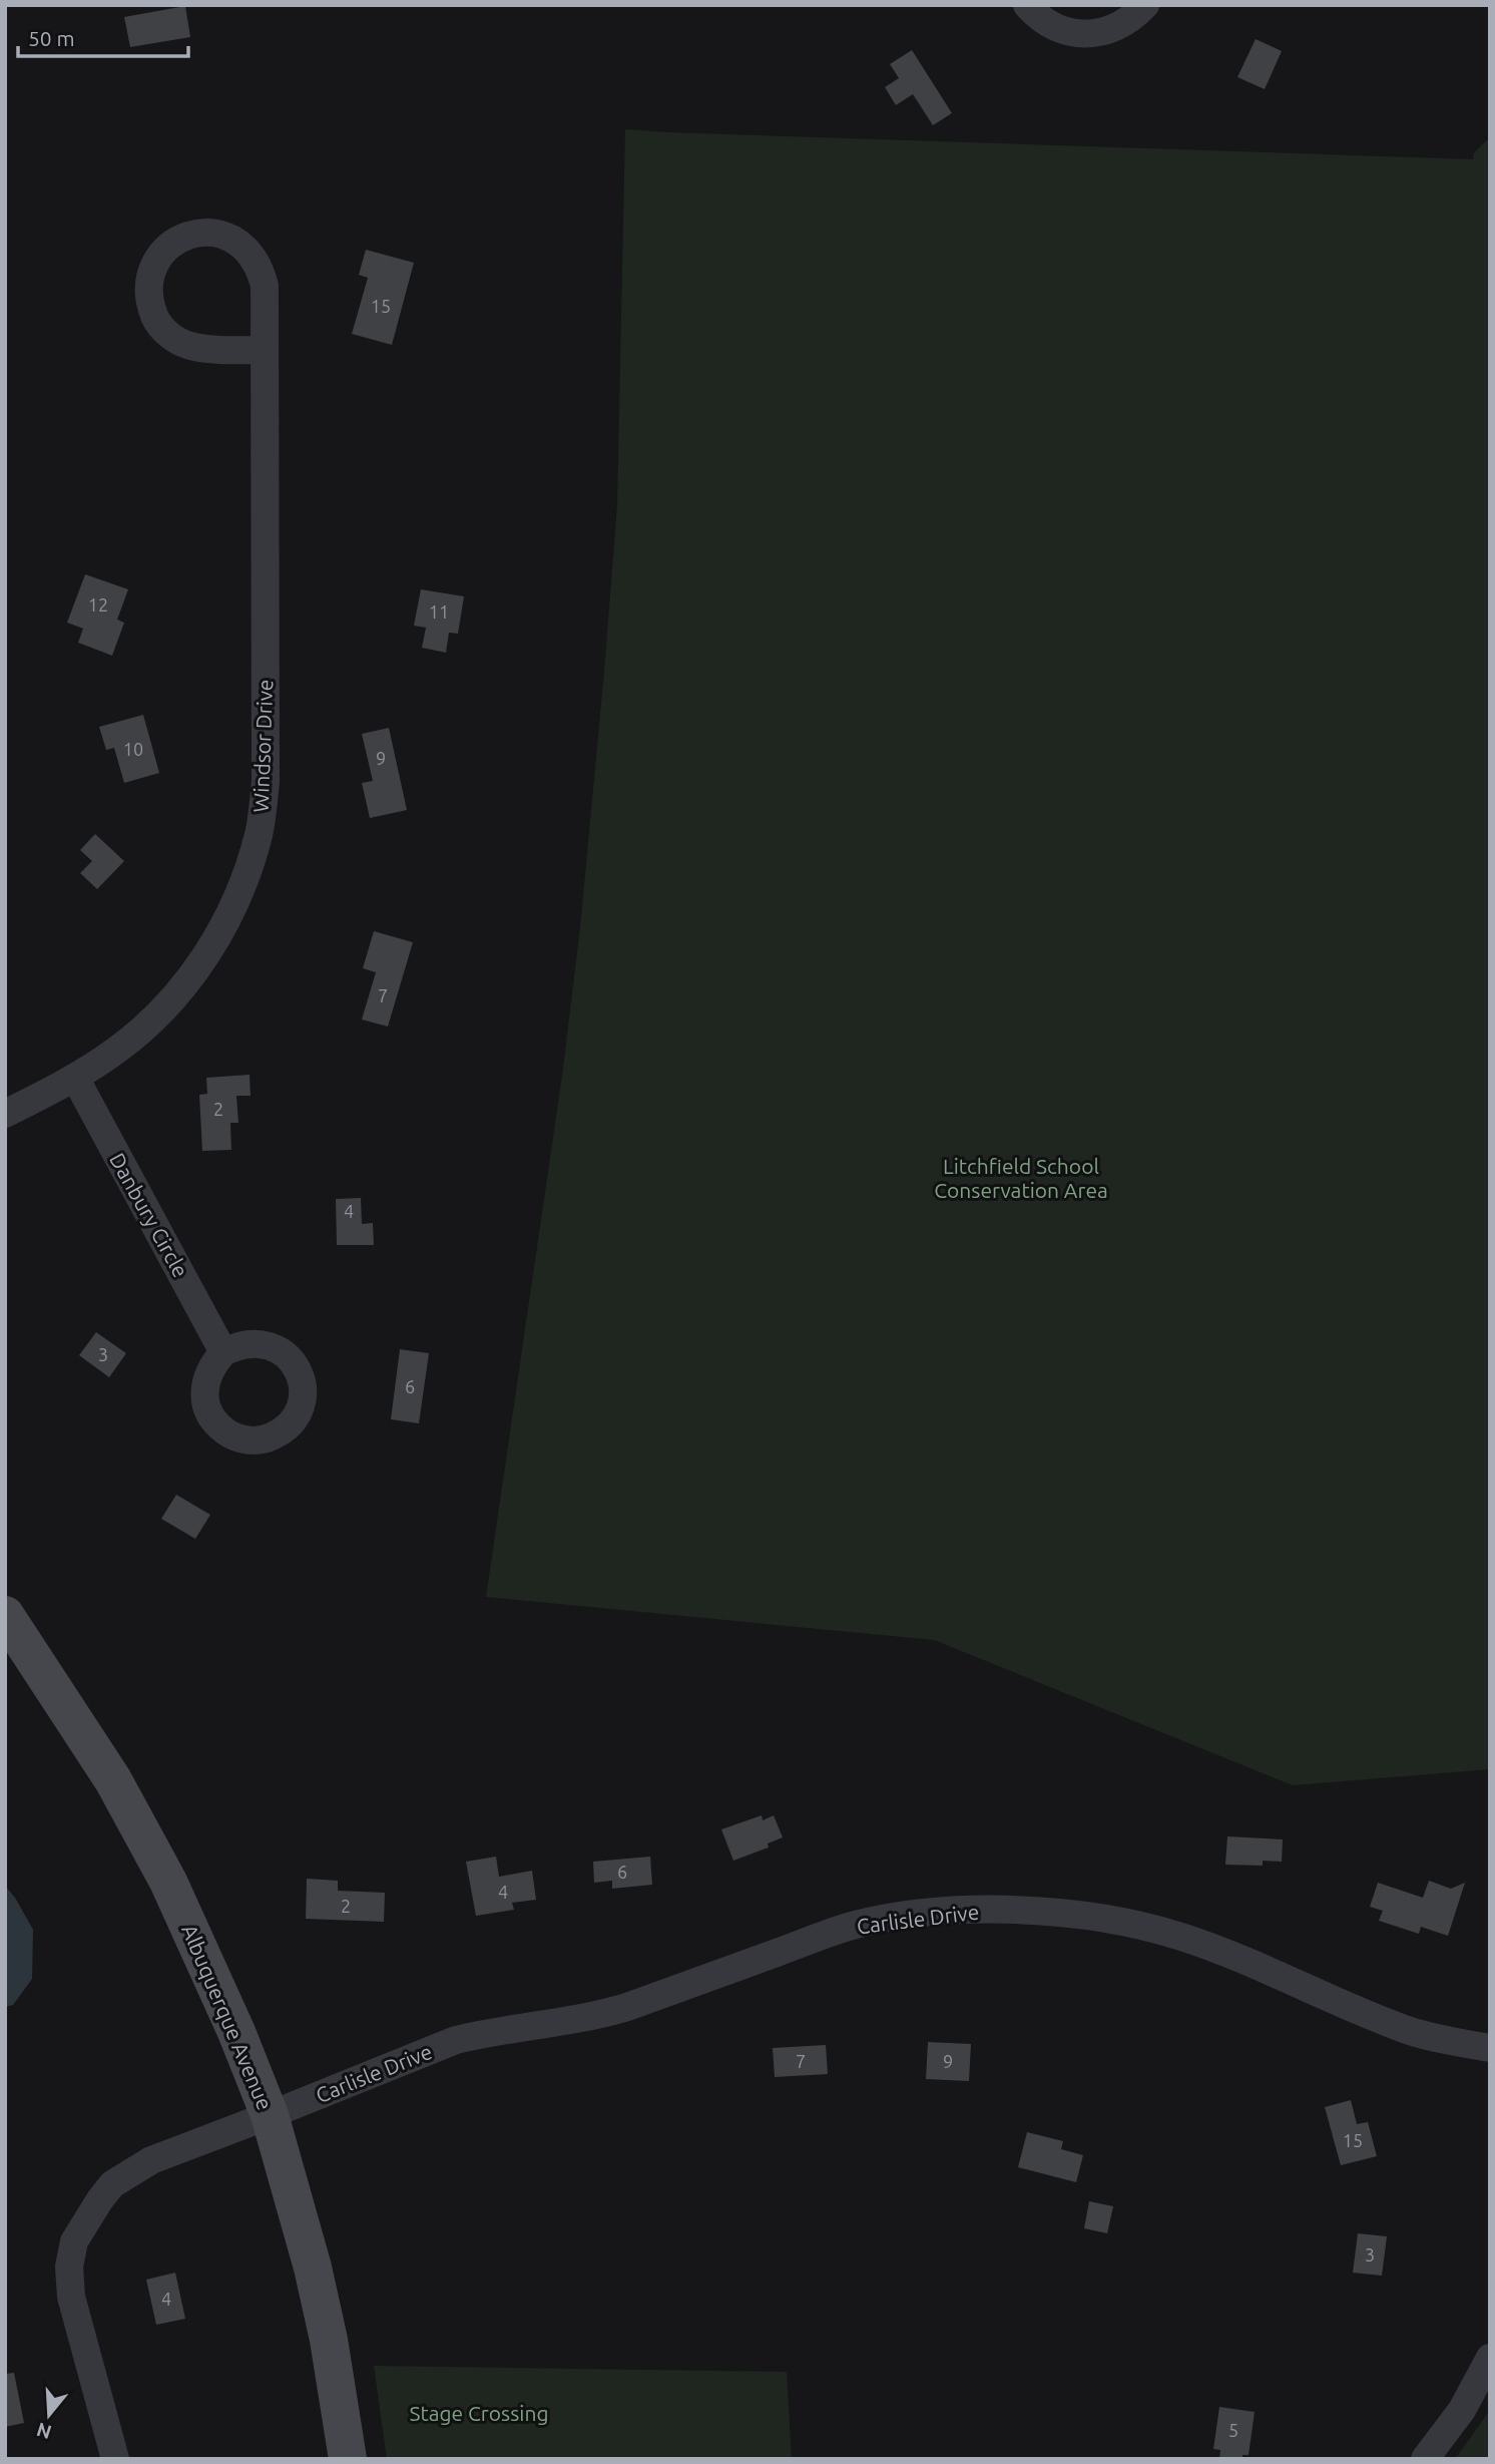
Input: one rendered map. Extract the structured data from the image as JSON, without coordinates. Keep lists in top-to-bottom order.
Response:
{
  "streets": {
    "street": [
      "Windsor Drive",
      "Danbury Circle",
      "Carlisle Drive",
      "Albuquerque Avenue"
    ]
  },
  "crossings": [
    ["Windsor Drive", "Danbury Circle"],
    ["Carlisle Drive", "Albuquerque Avenue"]
  ],
  "parks": ["Litchfield School Conservation Area", "Stage Crossing"],
  "house_numbers": [
    "15",
    "12",
    "11",
    "10",
    "9",
    "7",
    "2",
    "4",
    "3",
    "6",
    "6",
    "4",
    "2",
    "7",
    "9",
    "15",
    "3",
    "4",
    "5"
  ],
  "scale_bar": "50 m",
  "north": "bottom"
}
